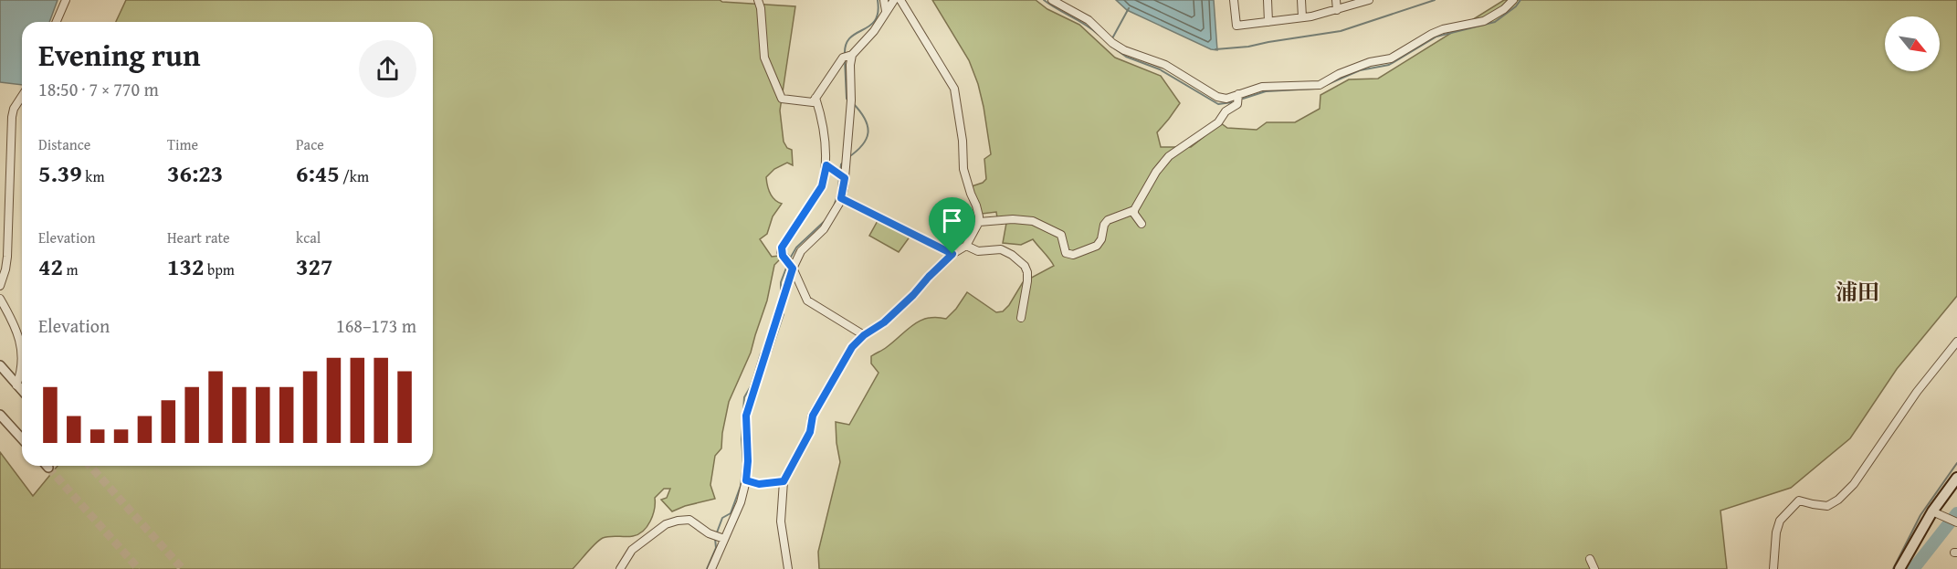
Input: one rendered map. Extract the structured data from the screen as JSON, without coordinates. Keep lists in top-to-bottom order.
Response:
{
  "districts": ["浦田"],
  "north": "bottom right",
  "page": {
    "heading": ["Evening run", "18:50 · 7 × 770 m"],
    "stats": [
      ["Distance", "5.39 km"],
      ["Time", "36:23"],
      ["Pace", "6:45 /km"],
      ["Elevation", "42 m"],
      ["Heart rate", "132 bpm"],
      ["kcal", "327"]
    ],
    "chart": ["Elevation", "168–173 m"]
  }
}
